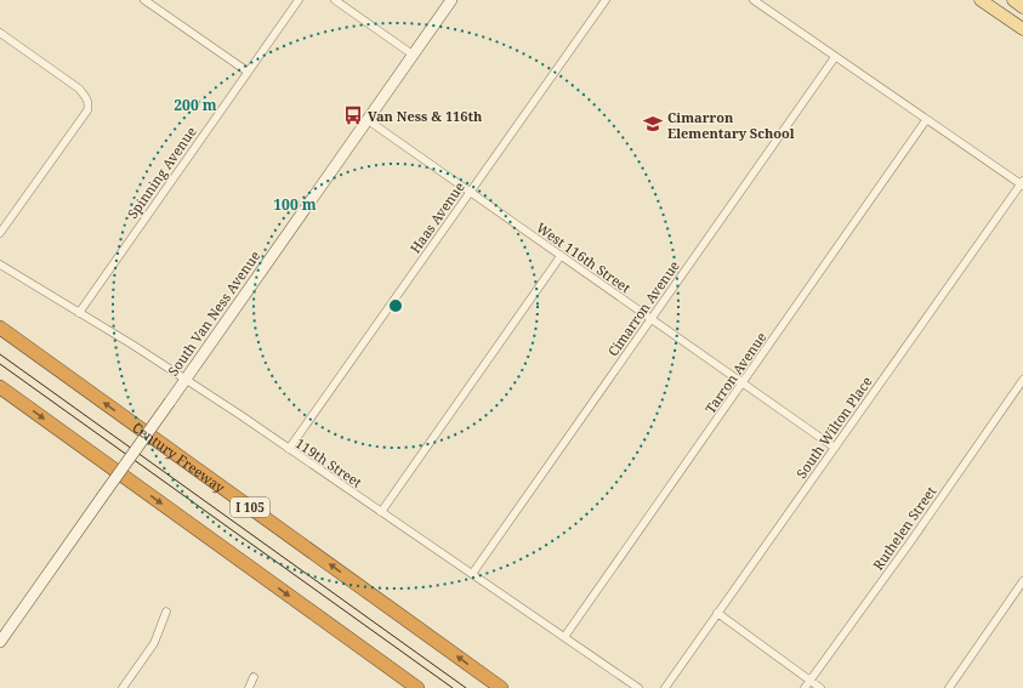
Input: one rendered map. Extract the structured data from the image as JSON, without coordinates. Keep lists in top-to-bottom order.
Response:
{
  "streets": {
    "highway": ["Century Freeway", "I 105"],
    "main road": ["South Van Ness Avenue"],
    "street": [
      "Spinning Avenue",
      "Haas Avenue",
      "West 116th Street",
      "Cimarron Avenue",
      "Tarron Avenue",
      "South Wilton Place",
      "119th Street",
      "Ruthelen Street"
    ]
  },
  "crossings": [
    ["Spinning Avenue", "119th Street"],
    ["Haas Avenue", "West 116th Street"],
    ["Haas Avenue", "119th Street"],
    ["West 116th Street", "Cimarron Avenue"],
    ["West 116th Street", "South Van Ness Avenue"],
    ["West 116th Street", "Tarron Avenue"],
    ["West 116th Street", "South Wilton Place"],
    ["Cimarron Avenue", "119th Street"],
    ["South Van Ness Avenue", "119th Street"],
    ["Tarron Avenue", "119th Street"]
  ],
  "places": {
    "bus stop": ["Van Ness & 116th"],
    "school or university": ["Cimarron Elementary School"]
  },
  "rings": ["200 m", "100 m"]
}
